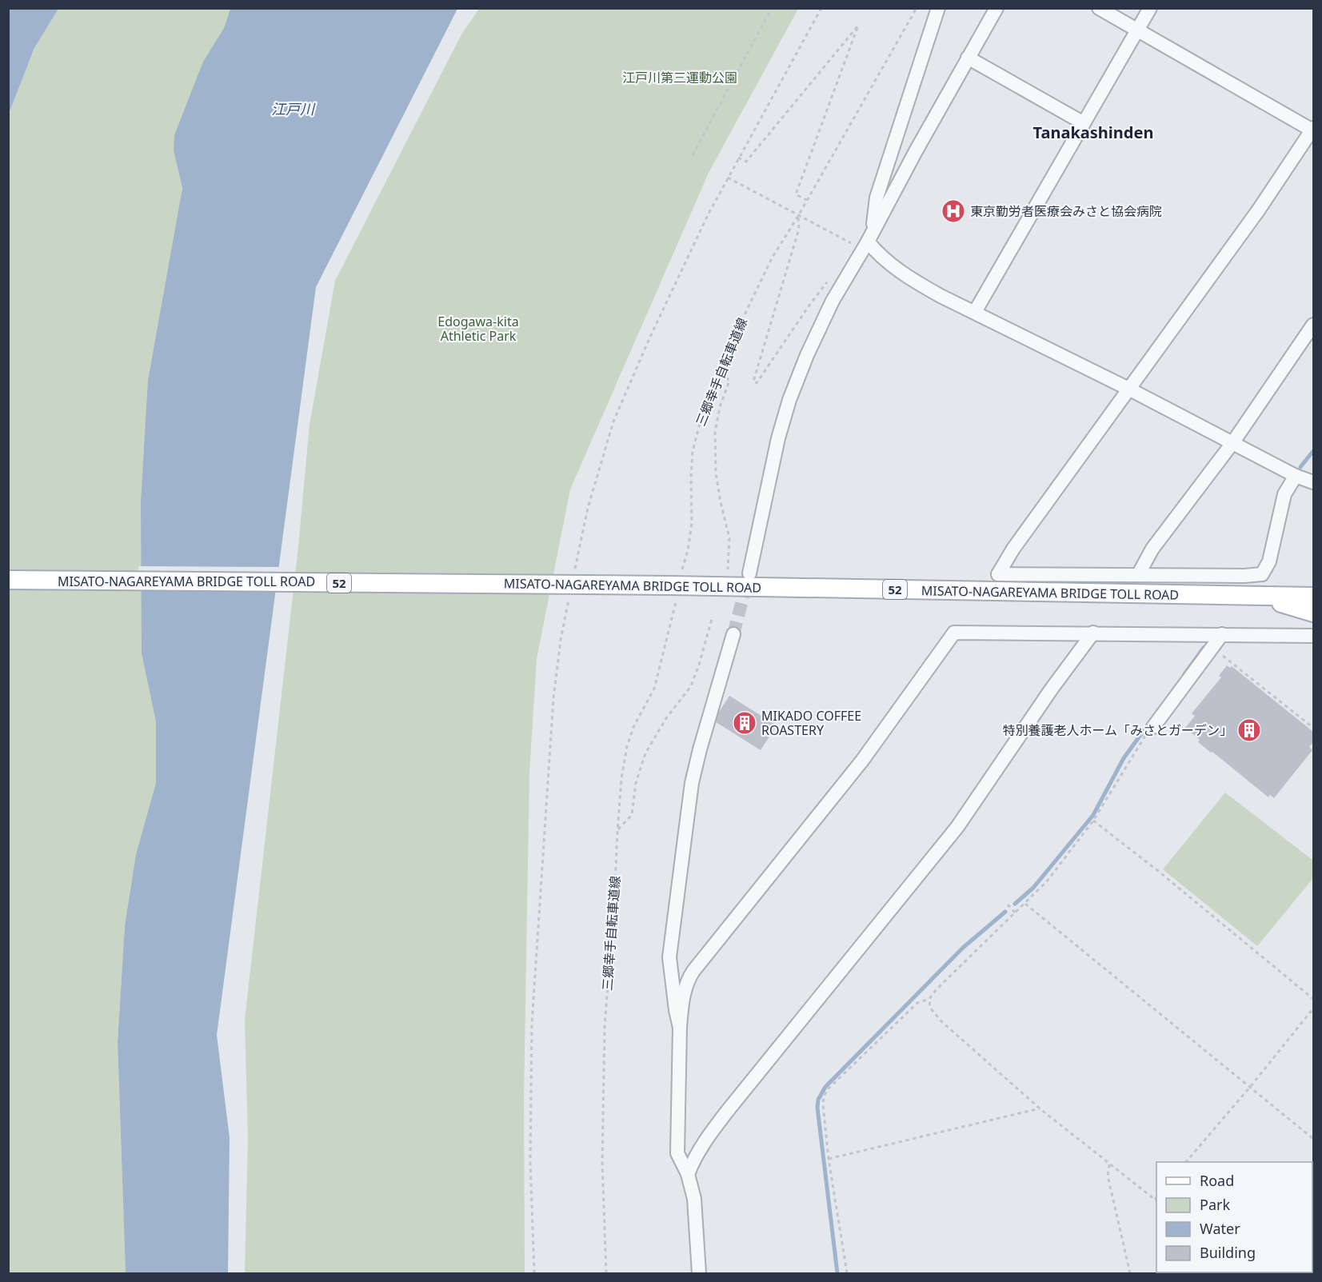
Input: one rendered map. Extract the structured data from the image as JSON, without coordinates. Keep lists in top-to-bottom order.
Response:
{
  "streets": {
    "main road": ["MISATO-NAGAREYAMA BRIDGE TOLL ROAD", "52"],
    "path": ["三郷幸手自転車道線"]
  },
  "crossings": [
    ["三郷幸手自転車道線", "MISATO-NAGAREYAMA BRIDGE TOLL ROAD"]
  ],
  "districts": ["Tanakashinden"],
  "water": ["江戸川"],
  "parks": ["江戸川第三運動公園", "Edogawa-kita Athletic Park"],
  "places": {
    "hospital": ["東京勤労者医療会みさと協会病院"],
    "building": ["MIKADO COFFEE ROASTERY", "特別養護老人ホーム「みさとガーデン」"]
  },
  "legend": [
    "Road",
    "Park",
    "Water",
    "Building"
  ]
}
